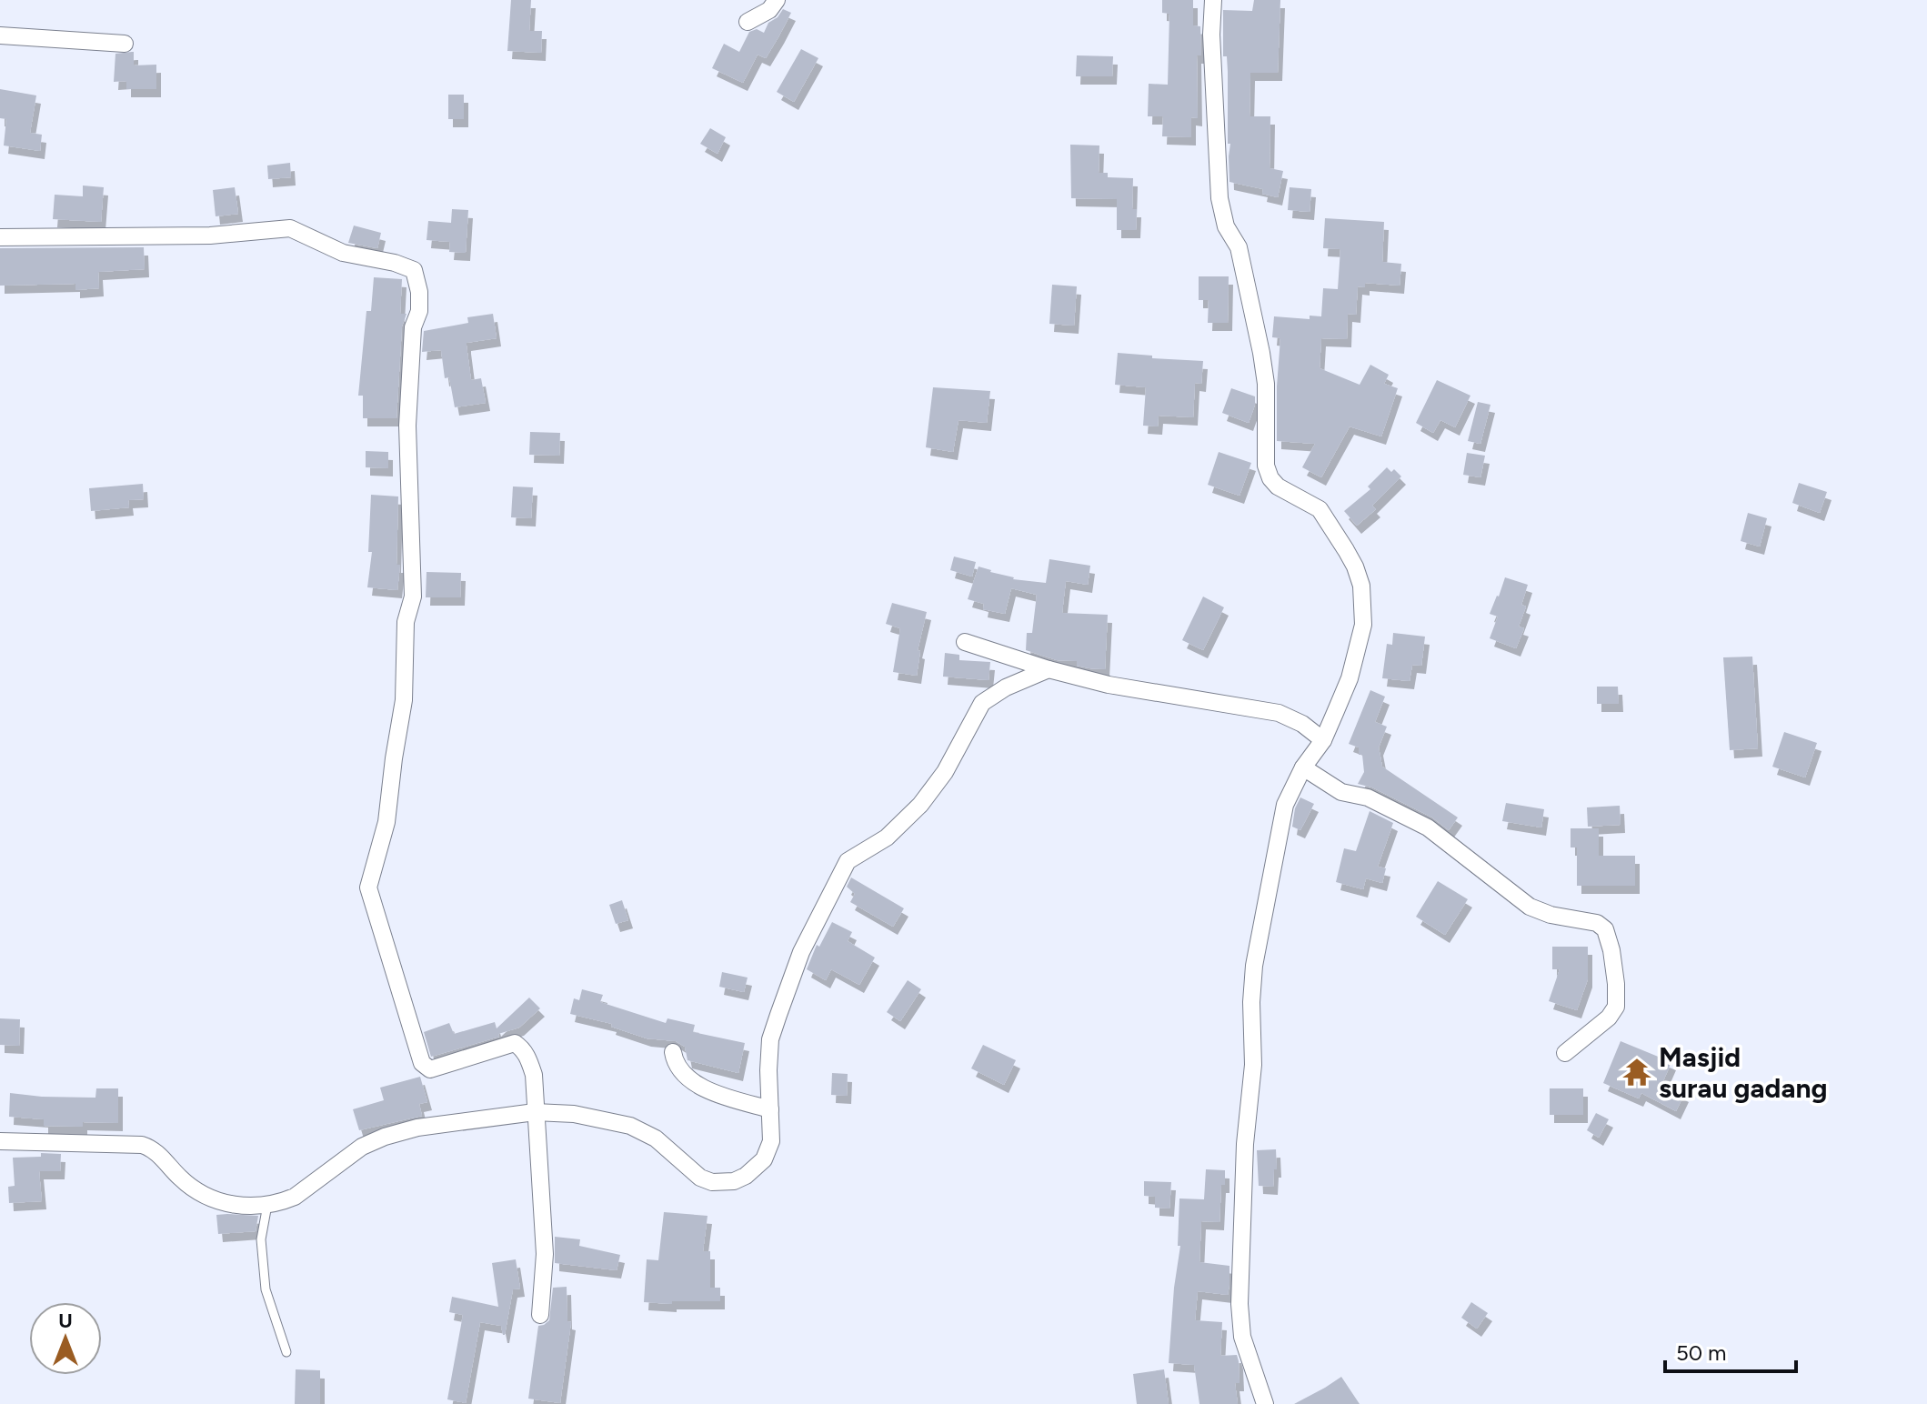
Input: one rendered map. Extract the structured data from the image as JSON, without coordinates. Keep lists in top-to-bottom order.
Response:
{
  "places": {
    "temple": ["Masjid surau gadang"]
  },
  "scale_bar": "50 m",
  "north": "top"
}
